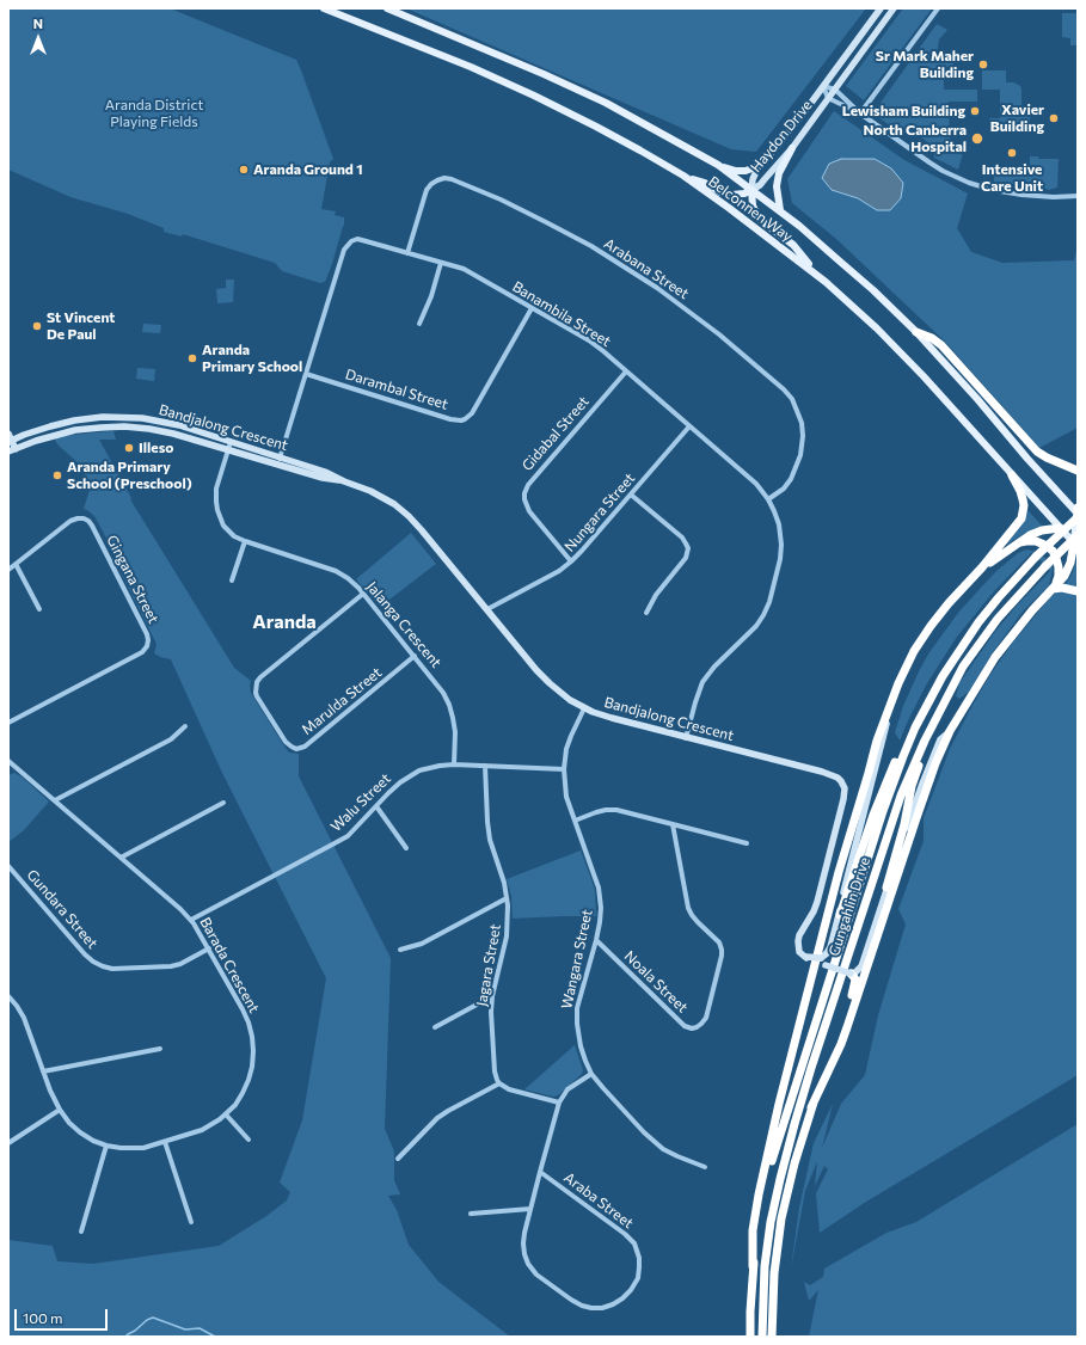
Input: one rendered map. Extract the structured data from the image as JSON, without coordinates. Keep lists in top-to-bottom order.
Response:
{
  "streets": {
    "highway": ["Gungahlin Drive"],
    "main road": ["Belconnen Way"],
    "street": [
      "Haydon Drive",
      "Arabana Street",
      "Banambila Street",
      "Darambal Street",
      "Bandjalong Crescent",
      "Gidabal Street",
      "Nungara Street",
      "Gingana Street",
      "Jalanga Crescent",
      "Marulda Street",
      "Walu Street",
      "Gundara Street",
      "Wangara Street",
      "Barada Crescent",
      "Jagara Street",
      "Noala Street",
      "Araba Street"
    ]
  },
  "crossings": [
    ["Haydon Drive", "Belconnen Way"],
    ["Belconnen Way", "Gungahlin Drive"],
    ["Arabana Street", "Banambila Street"],
    ["Banambila Street", "Darambal Street"],
    ["Banambila Street", "Bandjalong Crescent"],
    ["Banambila Street", "Gidabal Street"],
    ["Banambila Street", "Nungara Street"],
    ["Bandjalong Crescent", "Nungara Street"],
    ["Bandjalong Crescent", "Jalanga Crescent"],
    ["Bandjalong Crescent", "Wangara Street"],
    ["Gidabal Street", "Nungara Street"],
    ["Jalanga Crescent", "Marulda Street"],
    ["Jalanga Crescent", "Walu Street"],
    ["Walu Street", "Wangara Street"],
    ["Walu Street", "Barada Crescent"],
    ["Walu Street", "Jagara Street"],
    ["Gundara Street", "Barada Crescent"],
    ["Wangara Street", "Noala Street"],
    ["Wangara Street", "Araba Street"]
  ],
  "districts": ["Aranda"],
  "parks": ["Aranda District Playing Fields"],
  "places": [
    "Sr Mark Maher Building",
    "Lewisham Building",
    "Xavier Building",
    "North Canberra Hospital",
    "Intensive Care Unit",
    "Aranda Ground 1",
    "St Vincent De Paul",
    "Aranda Primary School",
    "Illeso",
    "Aranda Primary School (Preschool)"
  ],
  "scale_bar": "100 m",
  "north": "top"
}
